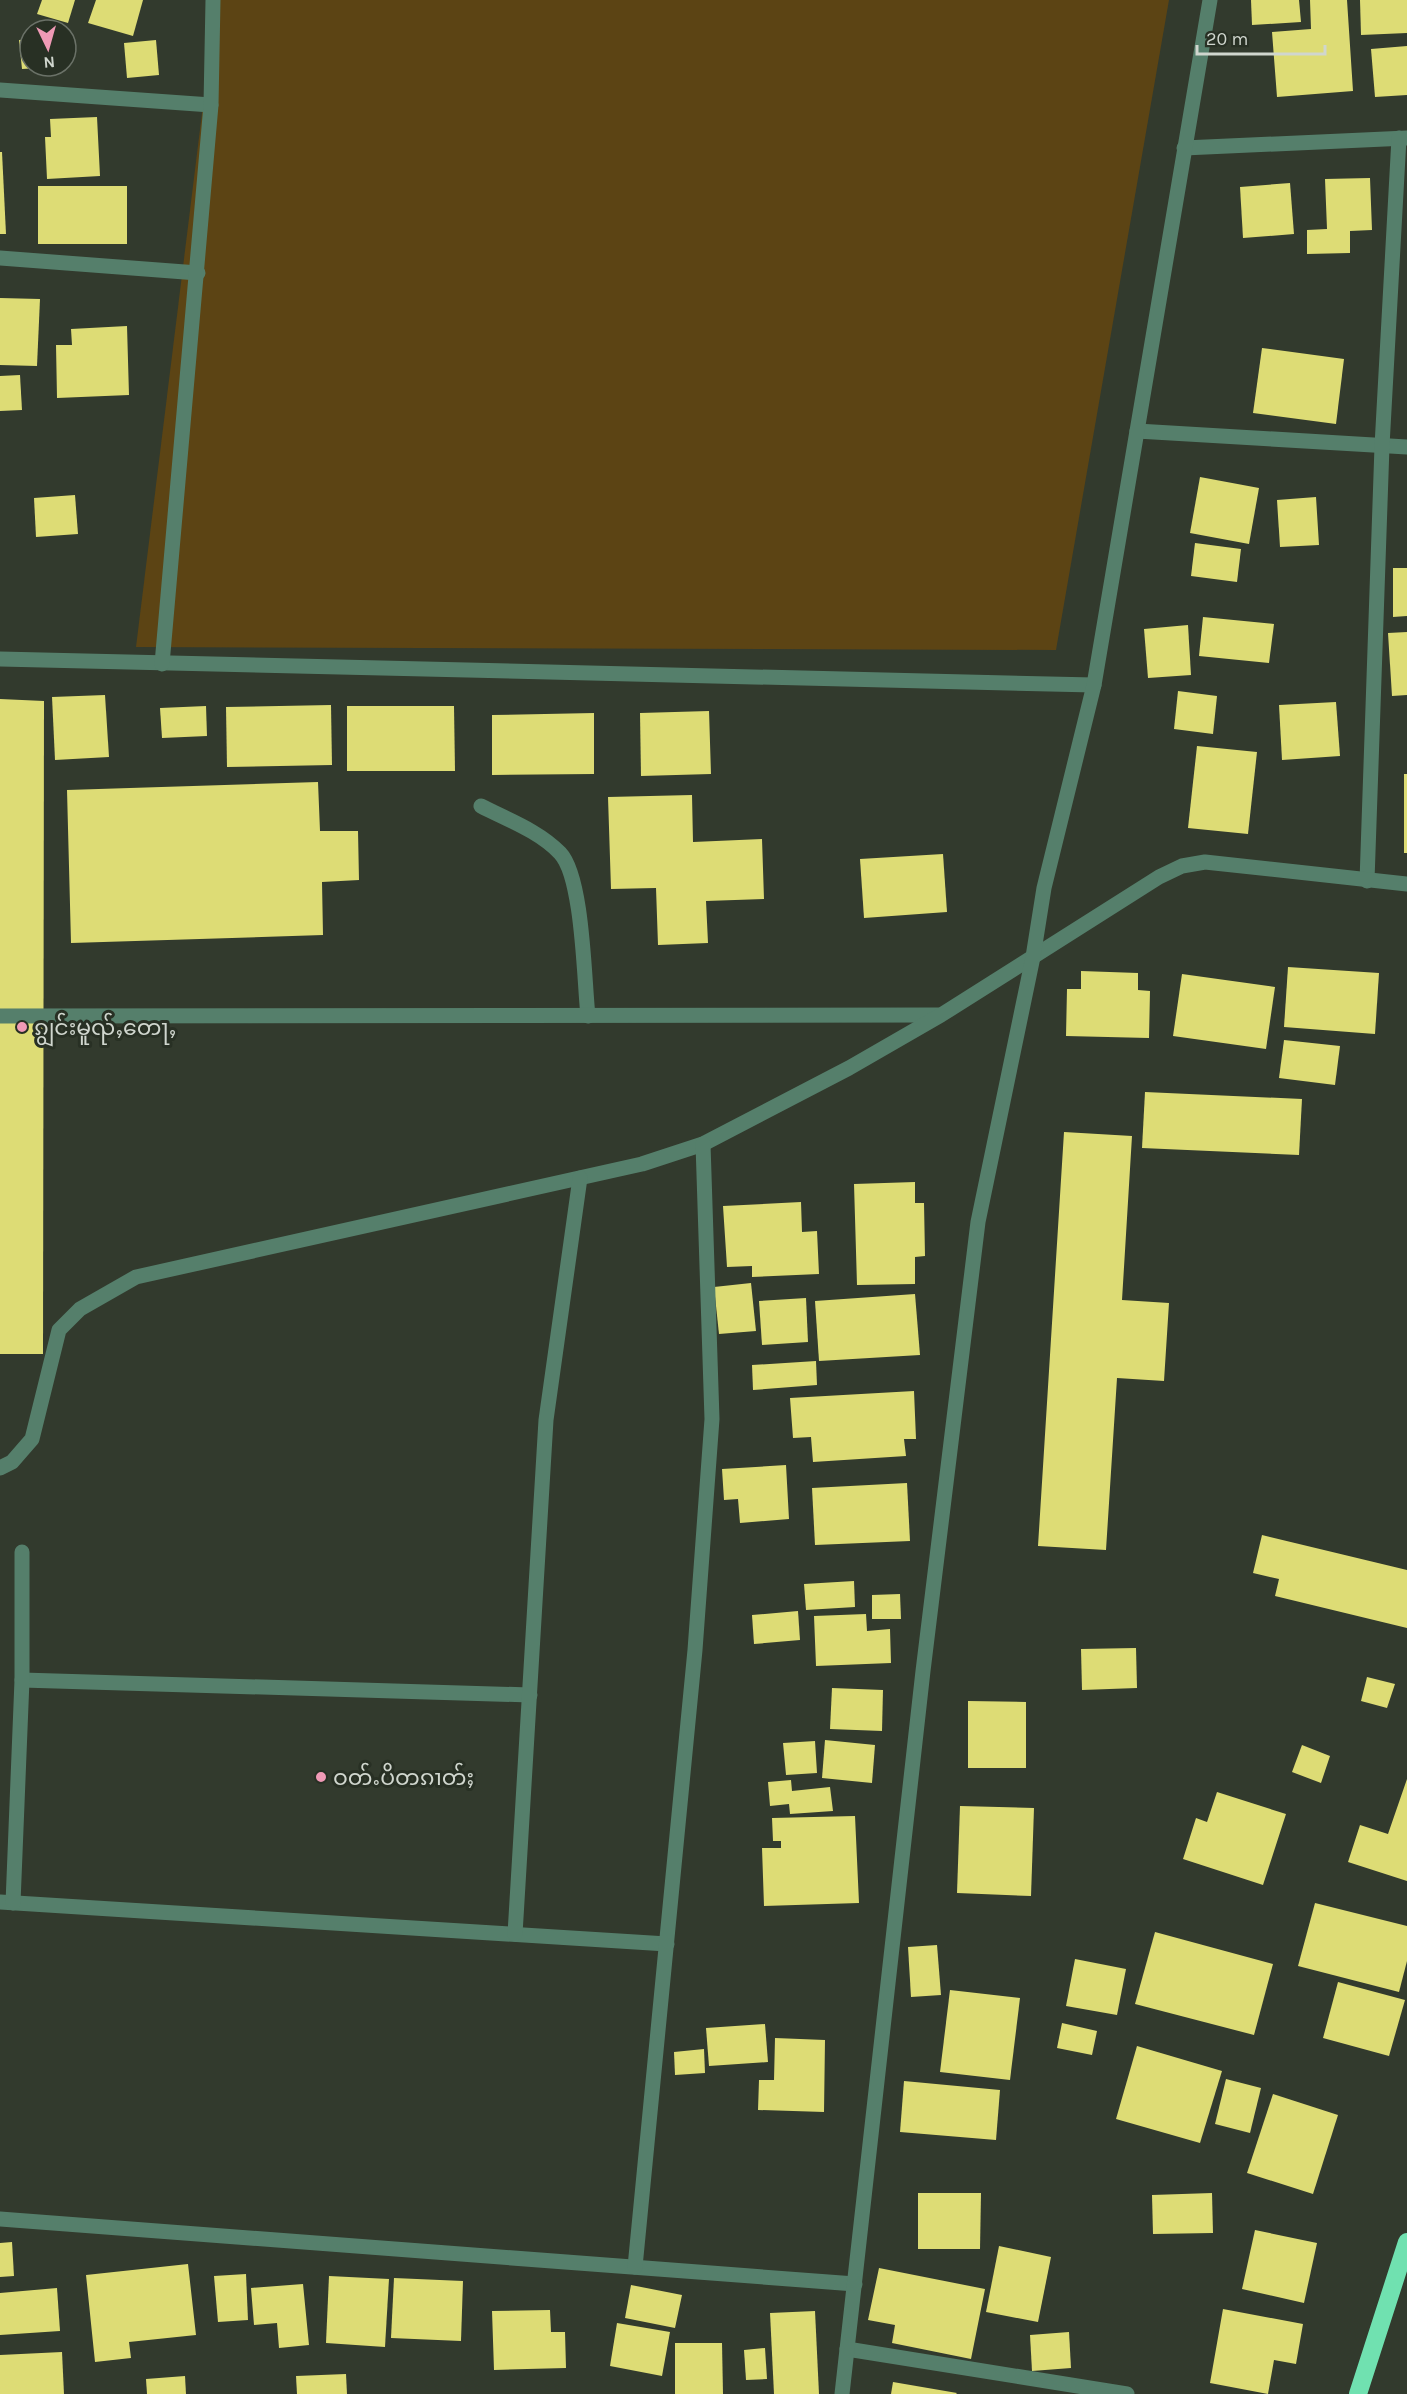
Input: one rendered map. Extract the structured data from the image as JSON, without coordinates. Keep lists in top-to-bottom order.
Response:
{
  "places": ["ၵျွင်းမူၺ်ႇတေႃႇ", "ဝတ်ႉပိတၵၢတ်ႈ"],
  "scale_bar": "20 m",
  "north": "bottom"
}
